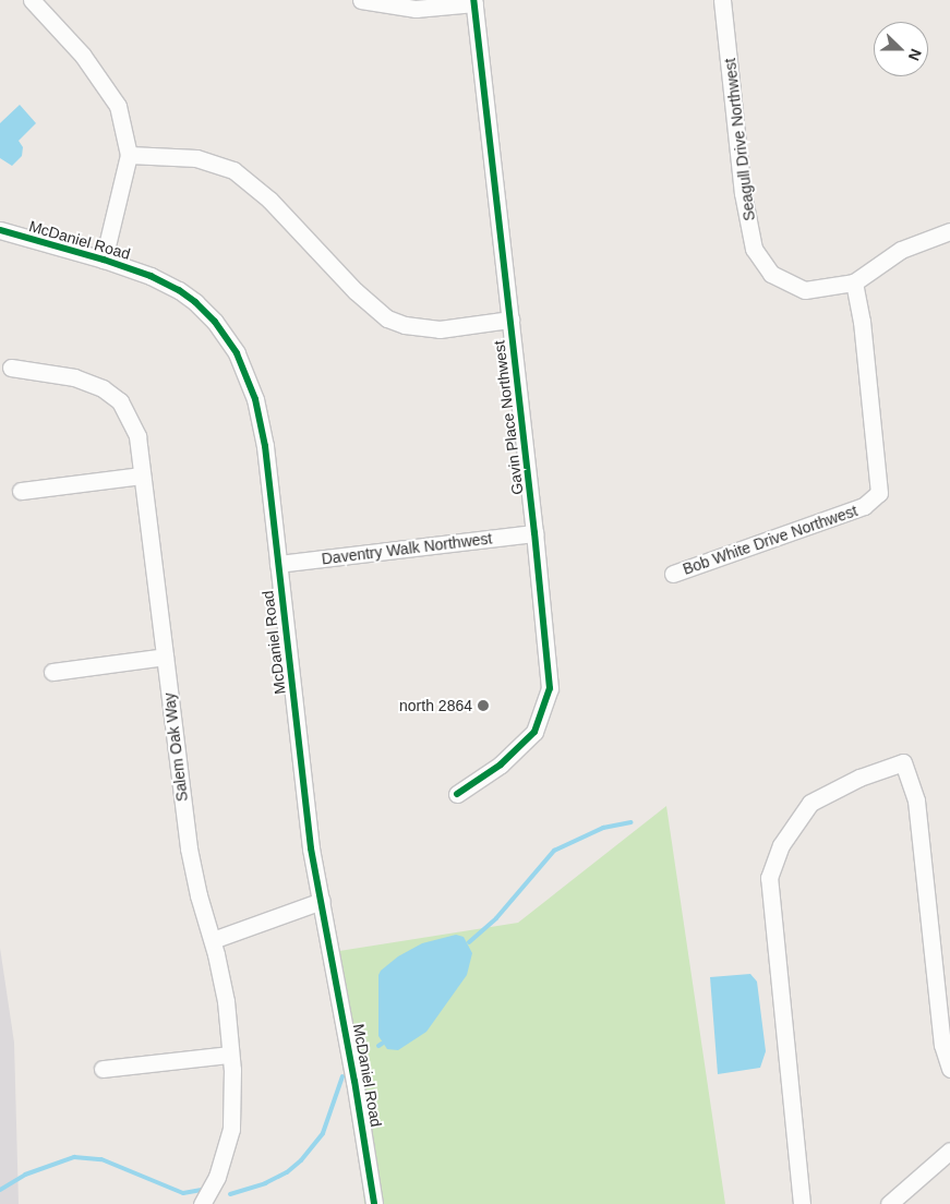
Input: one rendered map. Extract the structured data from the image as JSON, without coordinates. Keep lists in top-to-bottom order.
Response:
{
  "streets": {
    "street": [
      "Seagull Drive Northwest",
      "McDaniel Road",
      "Gavin Place Northwest",
      "Bob White Drive Northwest",
      "Daventry Walk Northwest",
      "Salem Oak Way"
    ]
  },
  "crossings": [
    ["Seagull Drive Northwest", "Bob White Drive Northwest"],
    ["McDaniel Road", "Daventry Walk Northwest"],
    ["Gavin Place Northwest", "Daventry Walk Northwest"]
  ],
  "places": ["north 2864"],
  "north": "right"
}
